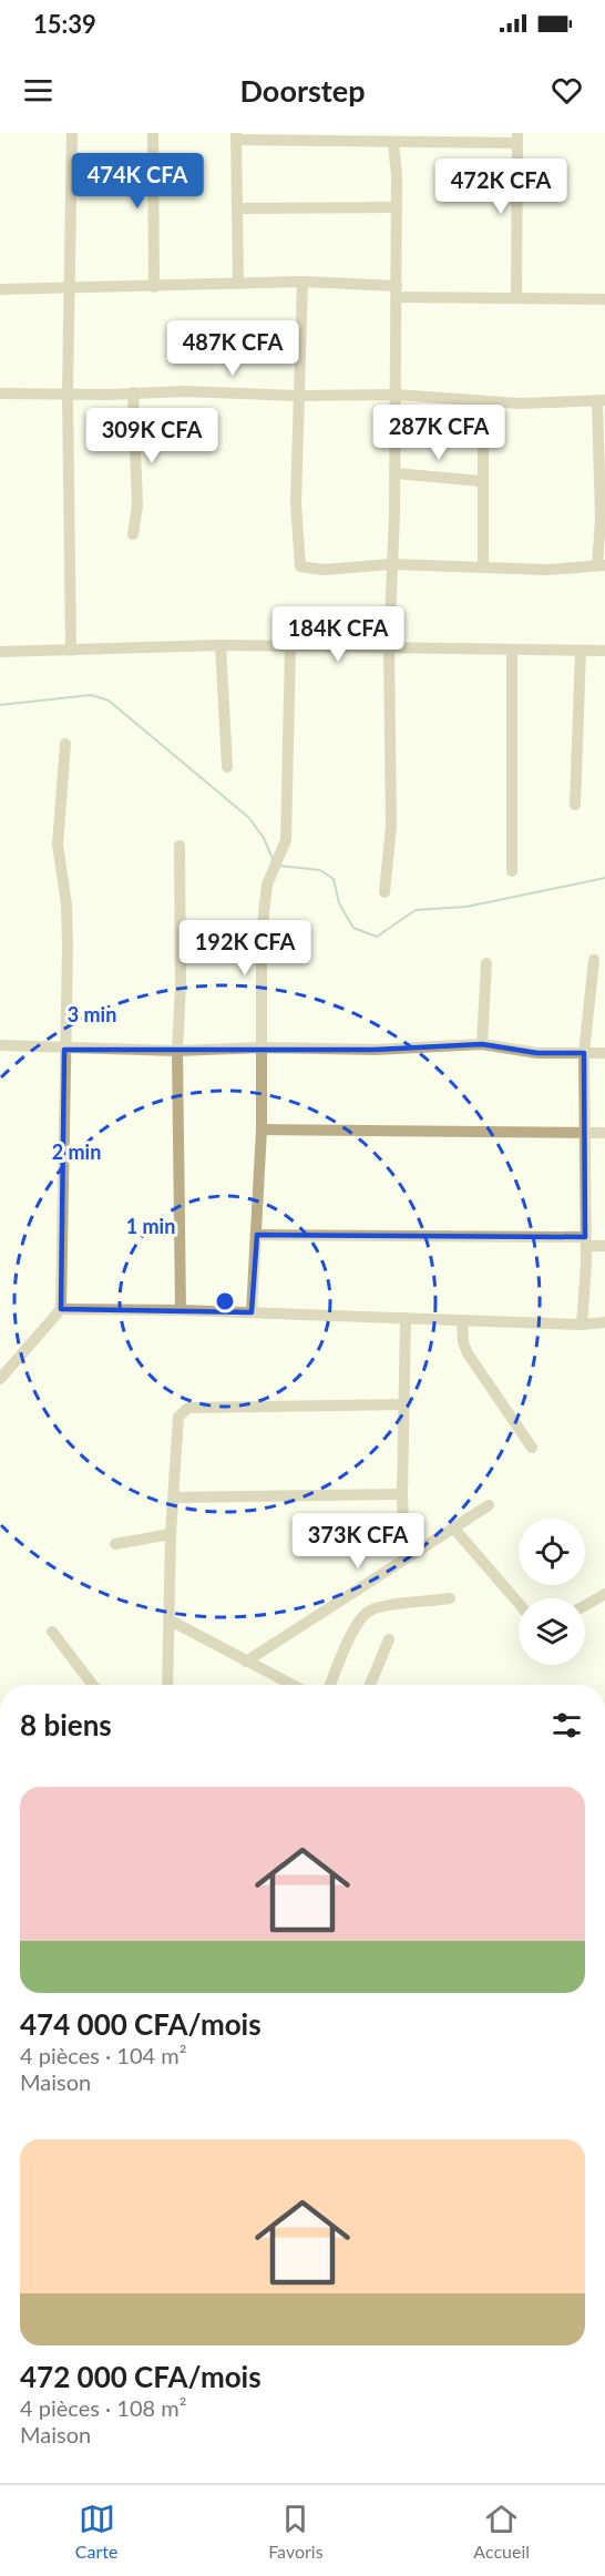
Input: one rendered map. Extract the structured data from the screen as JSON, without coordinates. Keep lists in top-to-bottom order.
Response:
{
  "page": {
    "status": "15:39",
    "header": "Doorstep",
    "price": [
      "474K CFA",
      "472K CFA",
      "487K CFA",
      "287K CFA",
      "309K CFA",
      "184K CFA",
      "192K CFA",
      "373K CFA"
    ],
    "heading": "8 biens",
    "list": [
      {
        "name": "474 000 CFA/mois",
        "note": "4 pièces · 104 m² · Maison"
      },
      {
        "name": "472 000 CFA/mois",
        "note": "4 pièces · 108 m² · Maison"
      }
    ],
    "tabs": ["Carte", "Favoris", "Accueil"]
  },
  "rings": ["3 min", "2 min", "1 min"]
}
